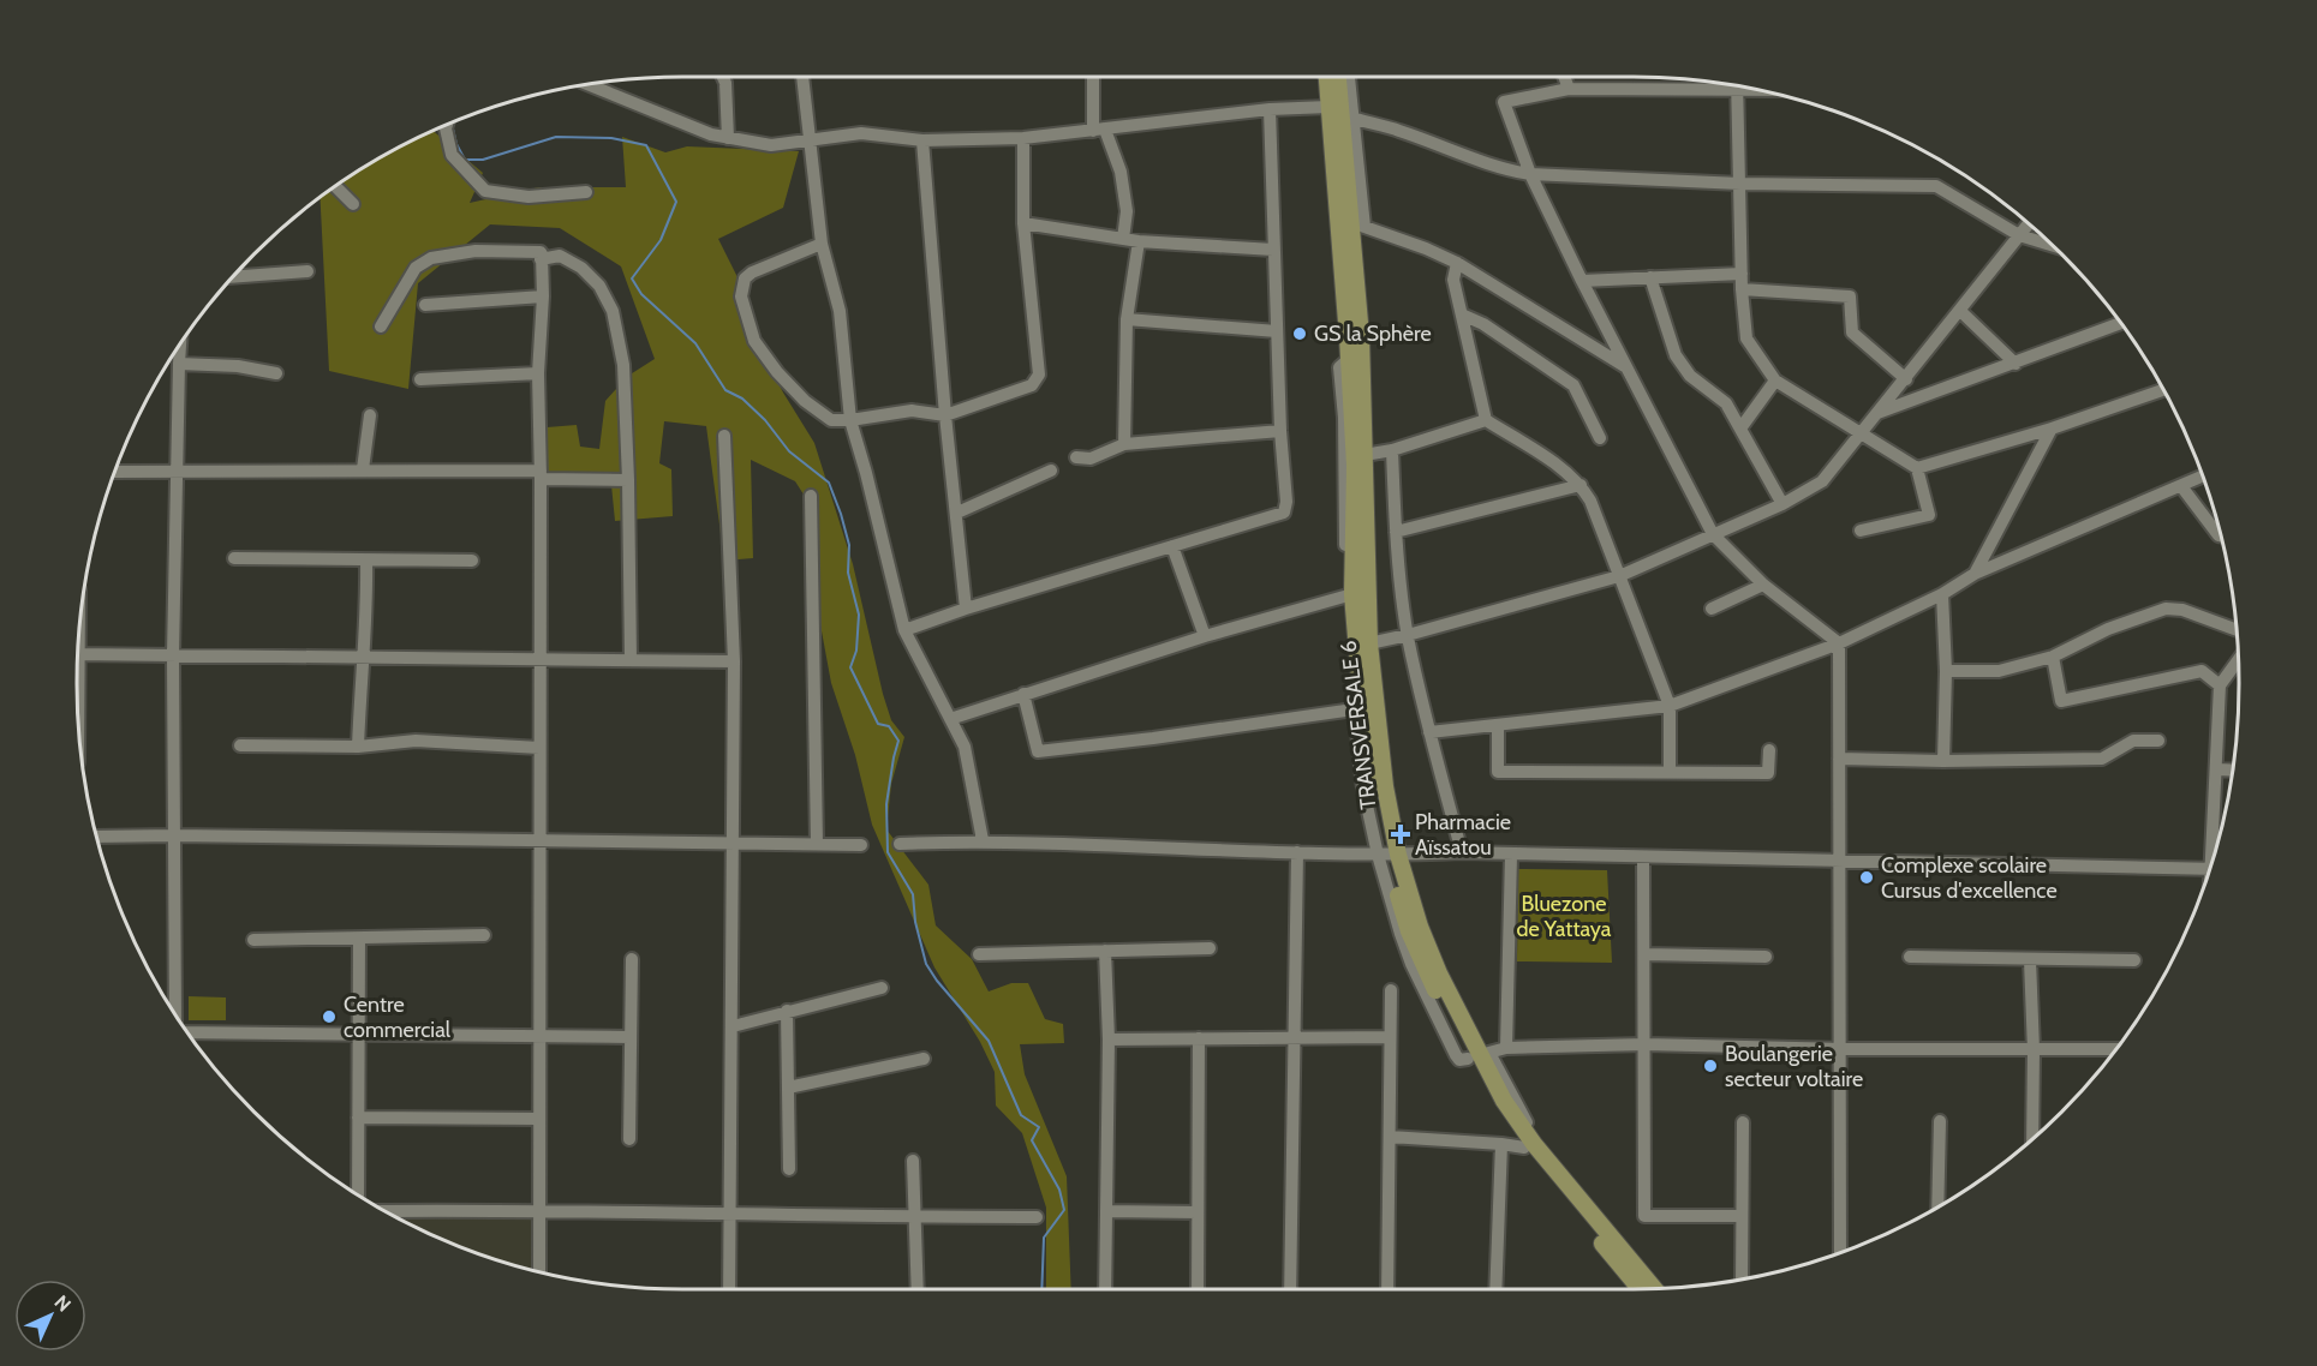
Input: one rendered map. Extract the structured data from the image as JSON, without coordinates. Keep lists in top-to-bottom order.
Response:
{
  "streets": {
    "main road": ["TRANSVERSALE 6"]
  },
  "parks": ["Bluezone de Yattaya"],
  "places": {
    "other": [
      "GS la Sphère",
      "Complexe scolaire Cursus d'excellence",
      "Centre commercial",
      "Boulangerie secteur voltaire"
    ],
    "health": ["Pharmacie Aïssatou"]
  },
  "north": "top right"
}
